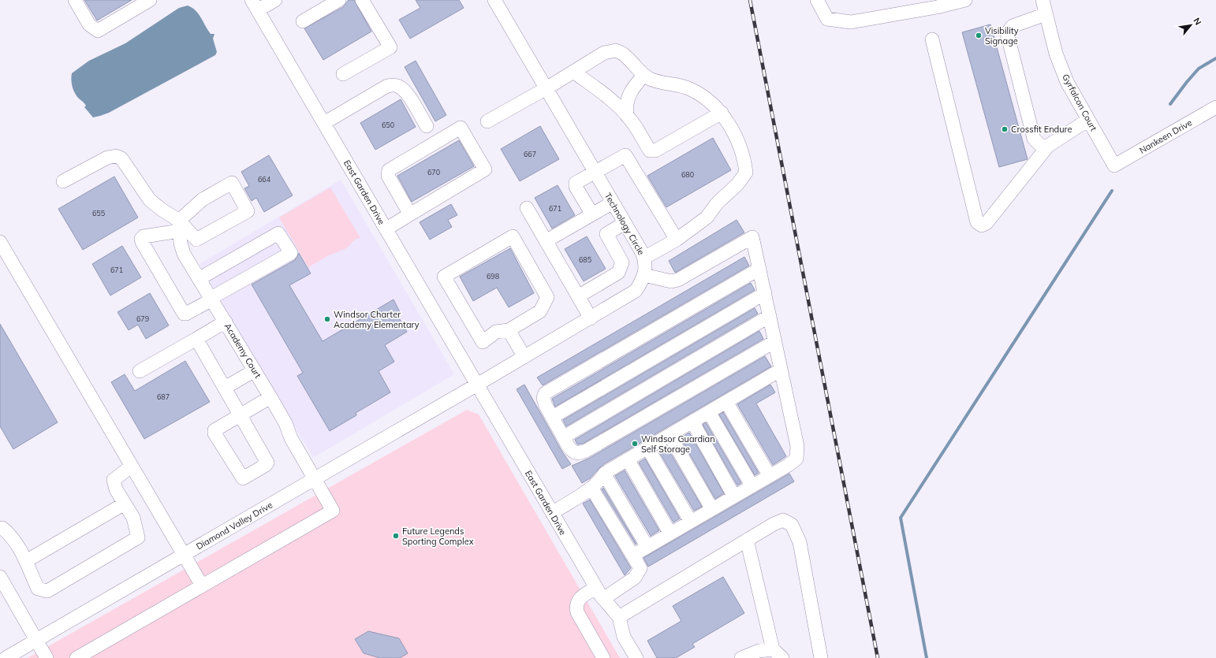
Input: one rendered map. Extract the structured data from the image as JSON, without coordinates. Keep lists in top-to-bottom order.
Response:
{
  "streets": {
    "street": [
      "Gyrfalcon Court",
      "Nankeen Drive",
      "East Garden Drive",
      "Technology Circle",
      "Academy Court",
      "Diamond Valley Drive"
    ]
  },
  "crossings": [
    ["Gyrfalcon Court", "Nankeen Drive"],
    ["East Garden Drive", "Diamond Valley Drive"],
    ["Academy Court", "Diamond Valley Drive"]
  ],
  "places": [
    "Visibility Signage",
    "Crossfit Endure",
    "Windsor Charter Academy Elementary",
    "Windsor Guardian Self Storage",
    "Future Legends Sporting Complex"
  ],
  "house_numbers": [
    "650",
    "667",
    "670",
    "680",
    "664",
    "671",
    "655",
    "685",
    "671",
    "698",
    "679",
    "687"
  ],
  "north": "top right"
}
